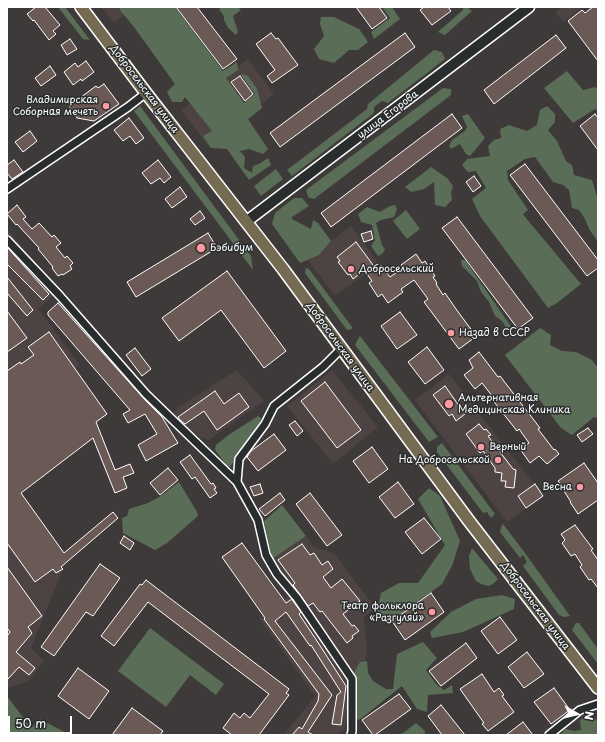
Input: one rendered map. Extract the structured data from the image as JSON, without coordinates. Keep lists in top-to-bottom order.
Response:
{
  "streets": {
    "main road": ["Добросельская улица", "улица Егорова"]
  },
  "crossings": [
    ["Добросельская улица", "улица Егорова"]
  ],
  "places": [
    "Владимирская Соборная мечеть",
    "Бэбибум",
    "Добросельский",
    "Назад в СССР",
    "Альтернативная Mедицинская Kлиника",
    "Верный",
    "На Добросельской",
    "Весна",
    "Театр фольклора «Разгуляй»"
  ],
  "scale_bar": "50 m",
  "north": "right"
}
